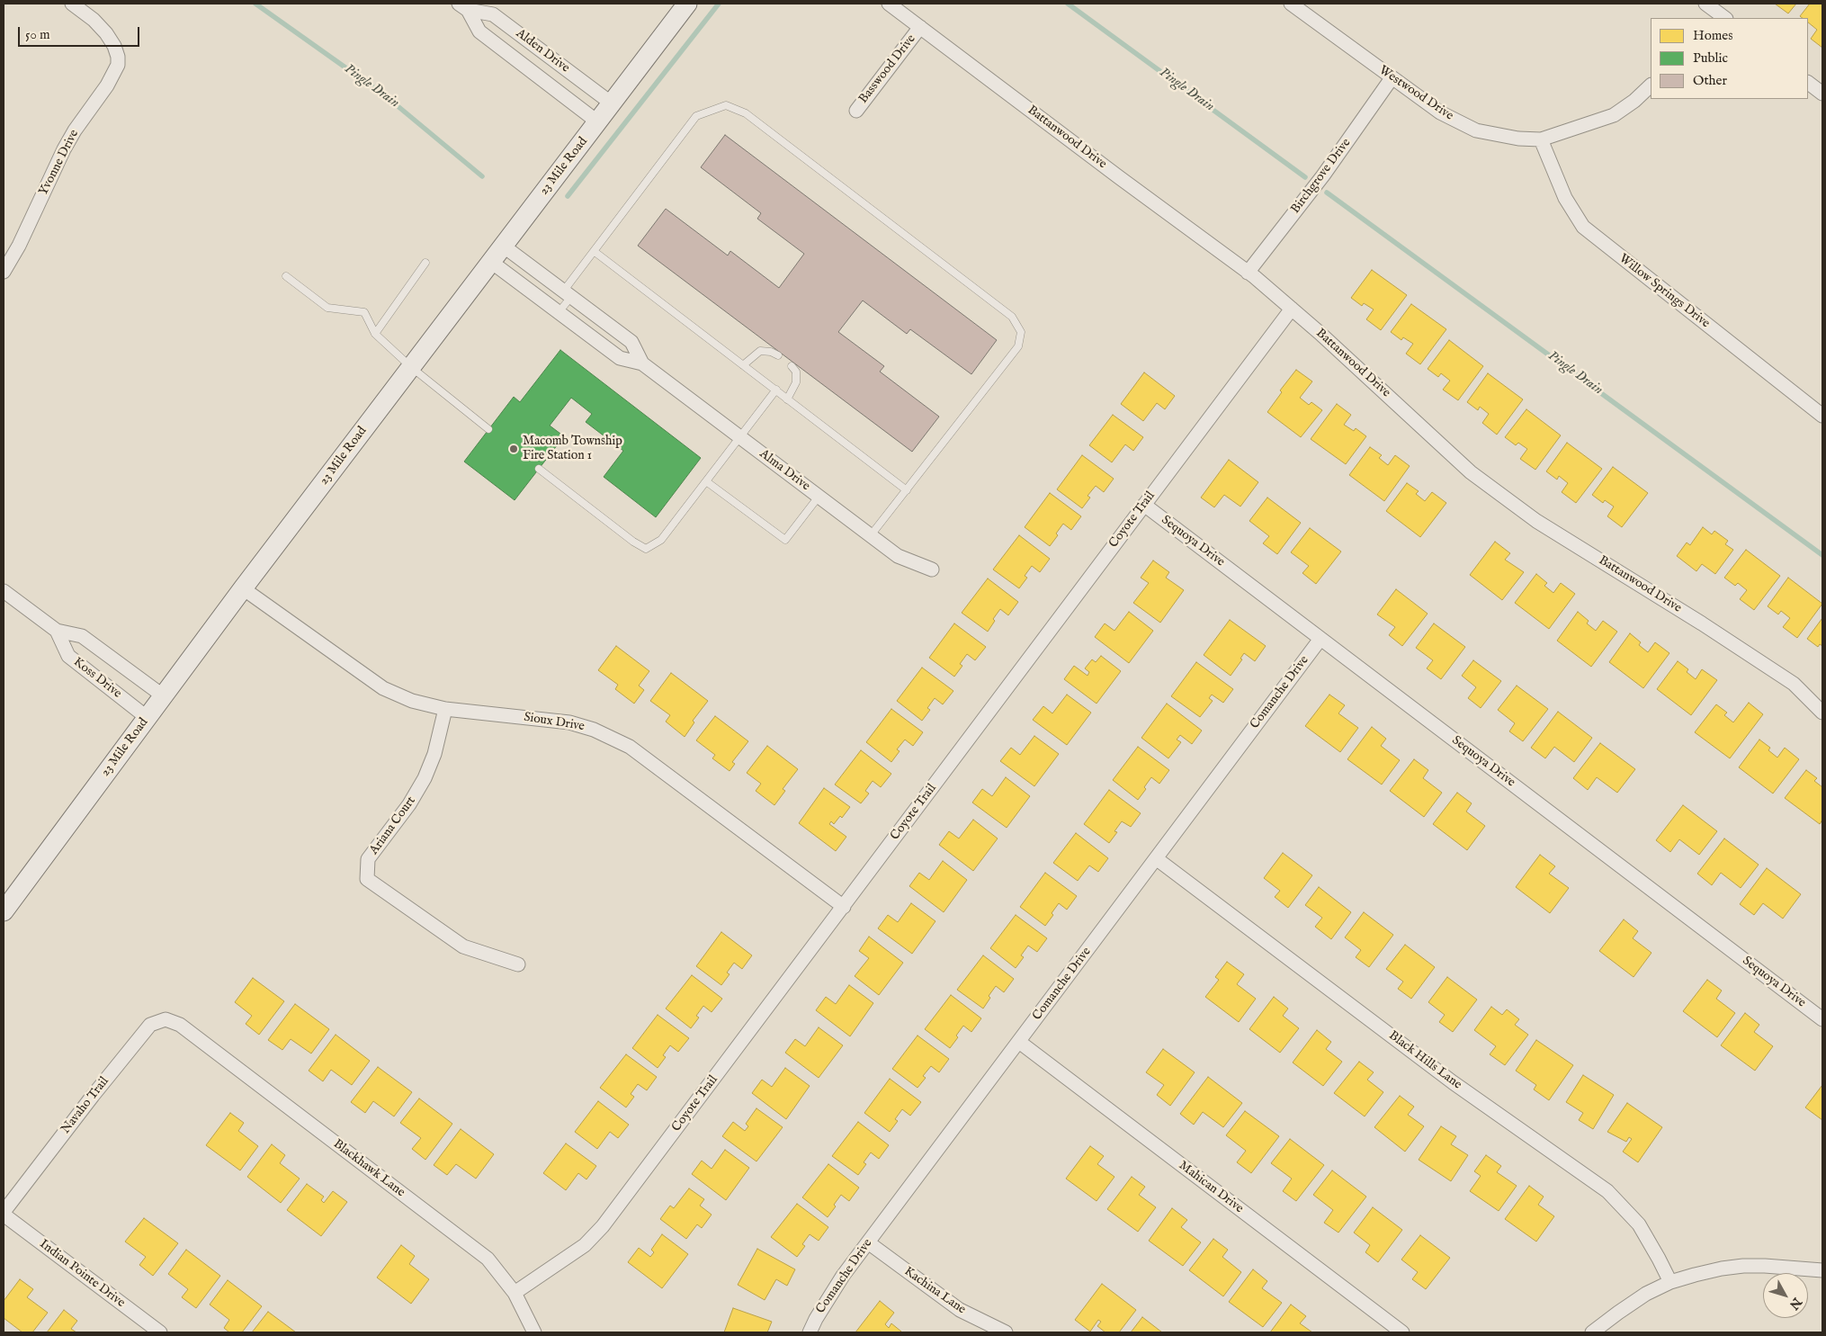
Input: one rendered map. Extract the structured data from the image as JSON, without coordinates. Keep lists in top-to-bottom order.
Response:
{
  "streets": {
    "main road": ["23 Mile Road"],
    "street": [
      "Alden Drive",
      "Basswood Drive",
      "Westwood Drive",
      "Battanwood Drive",
      "Yvonne Drive",
      "Birchgrove Drive",
      "Willow Springs Drive",
      "Alma Drive",
      "Coyote Trail",
      "Sequoya Drive",
      "Koss Drive",
      "Comanche Drive",
      "Sioux Drive",
      "Ariana Court",
      "Black Hills Lane",
      "Navaho Trail",
      "Blackhawk Lane",
      "Mahican Drive",
      "Indian Pointe Drive",
      "Kachina Lane"
    ]
  },
  "crossings": [
    ["Alden Drive", "23 Mile Road"],
    ["Basswood Drive", "Battanwood Drive"],
    ["Westwood Drive", "Birchgrove Drive"],
    ["Westwood Drive", "Willow Springs Drive"],
    ["Battanwood Drive", "Birchgrove Drive"],
    ["Battanwood Drive", "Coyote Trail"],
    ["23 Mile Road", "Alma Drive"],
    ["23 Mile Road", "Koss Drive"],
    ["23 Mile Road", "Sioux Drive"],
    ["Coyote Trail", "Sequoya Drive"],
    ["Coyote Trail", "Sioux Drive"],
    ["Coyote Trail", "Blackhawk Lane"],
    ["Sequoya Drive", "Comanche Drive"],
    ["Comanche Drive", "Black Hills Lane"],
    ["Comanche Drive", "Mahican Drive"],
    ["Comanche Drive", "Kachina Lane"],
    ["Sioux Drive", "Ariana Court"],
    ["Navaho Trail", "Blackhawk Lane"],
    ["Navaho Trail", "Indian Pointe Drive"]
  ],
  "water": ["Pingle Drain"],
  "places": ["Macomb Township Fire Station 1"],
  "legend": ["Homes", "Public", "Other"],
  "scale_bar": "50 m",
  "north": "bottom right"
}
